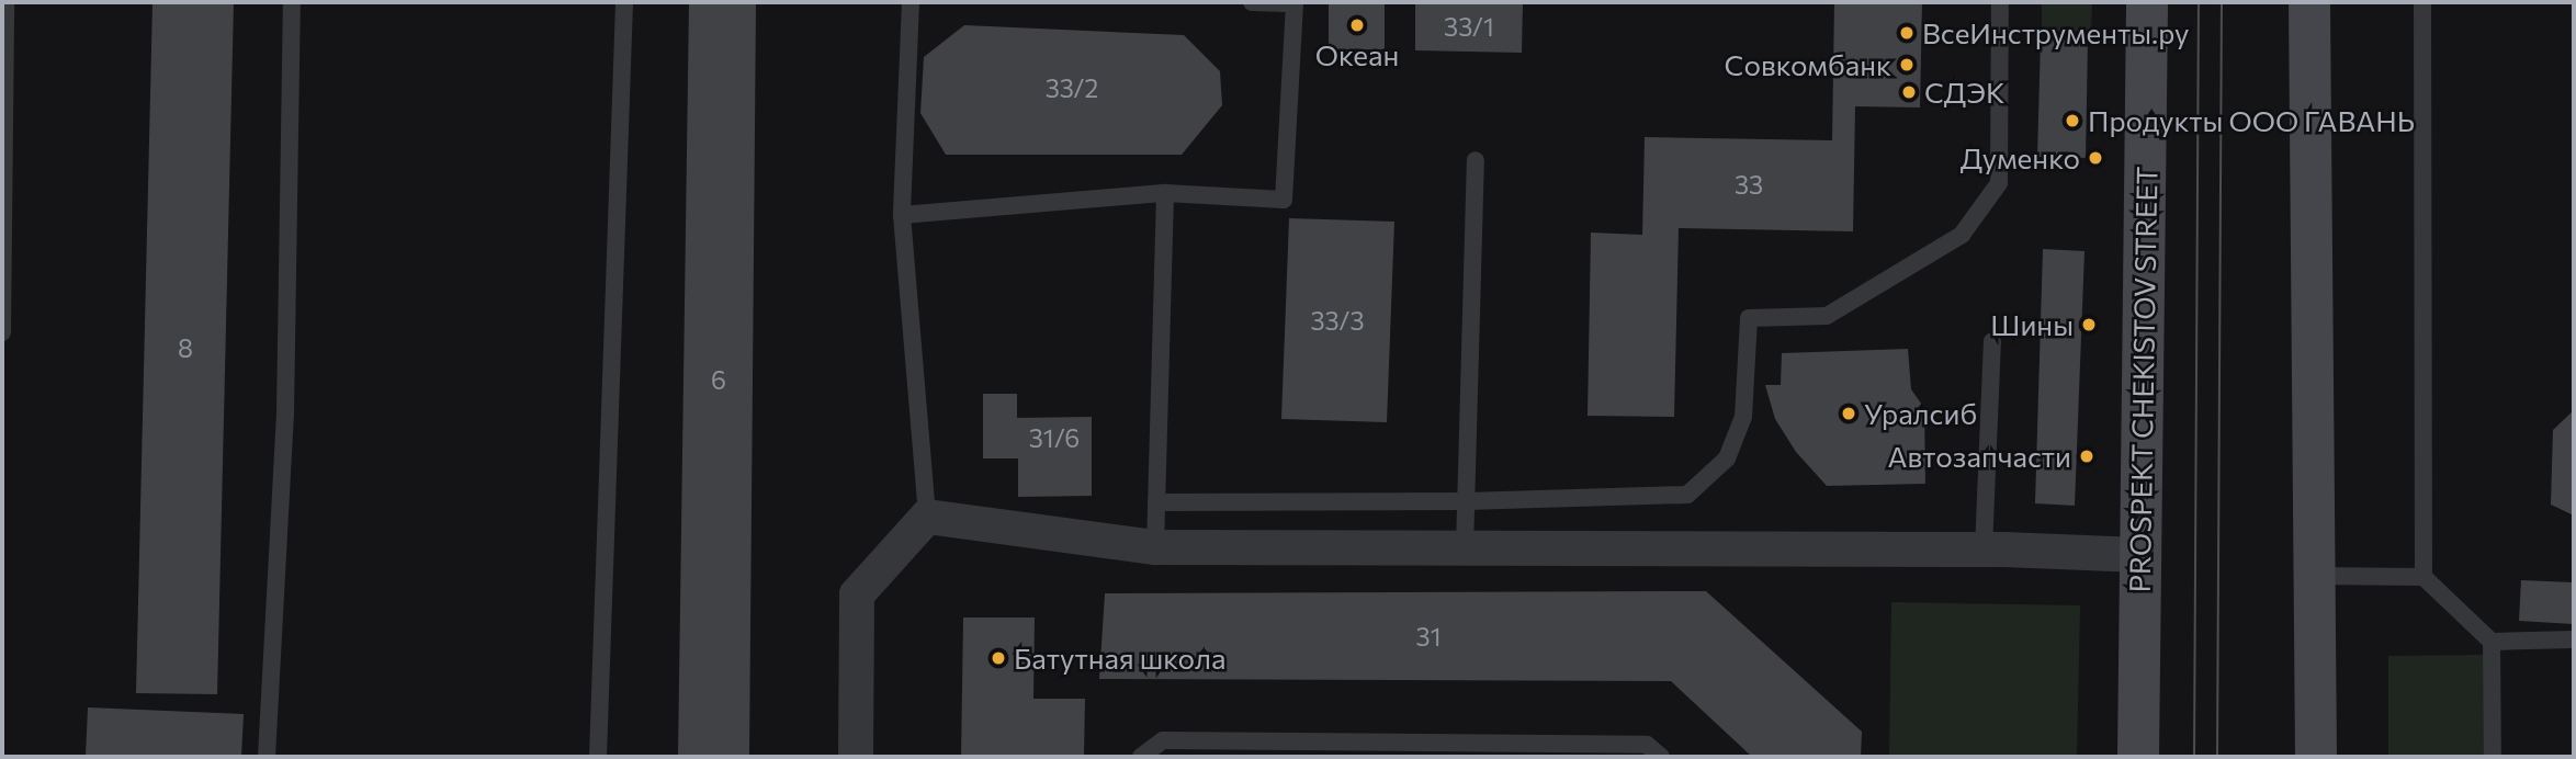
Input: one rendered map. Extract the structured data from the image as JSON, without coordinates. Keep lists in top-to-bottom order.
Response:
{
  "streets": {
    "main road": ["PROSPEKT CHEKISTOV STREET"]
  },
  "places": [
    "Океан",
    "ВсеИнструменты.ру",
    "Совкомбанк",
    "СДЭК",
    "Продукты ООО ГАВАНЬ",
    "Думенко",
    "Шины",
    "Уралсиб",
    "Автозапчасти",
    "Батутная школа"
  ],
  "house_numbers": [
    "33/1",
    "33/2",
    "33",
    "33/3",
    "8",
    "6",
    "31/6",
    "31"
  ]
}
